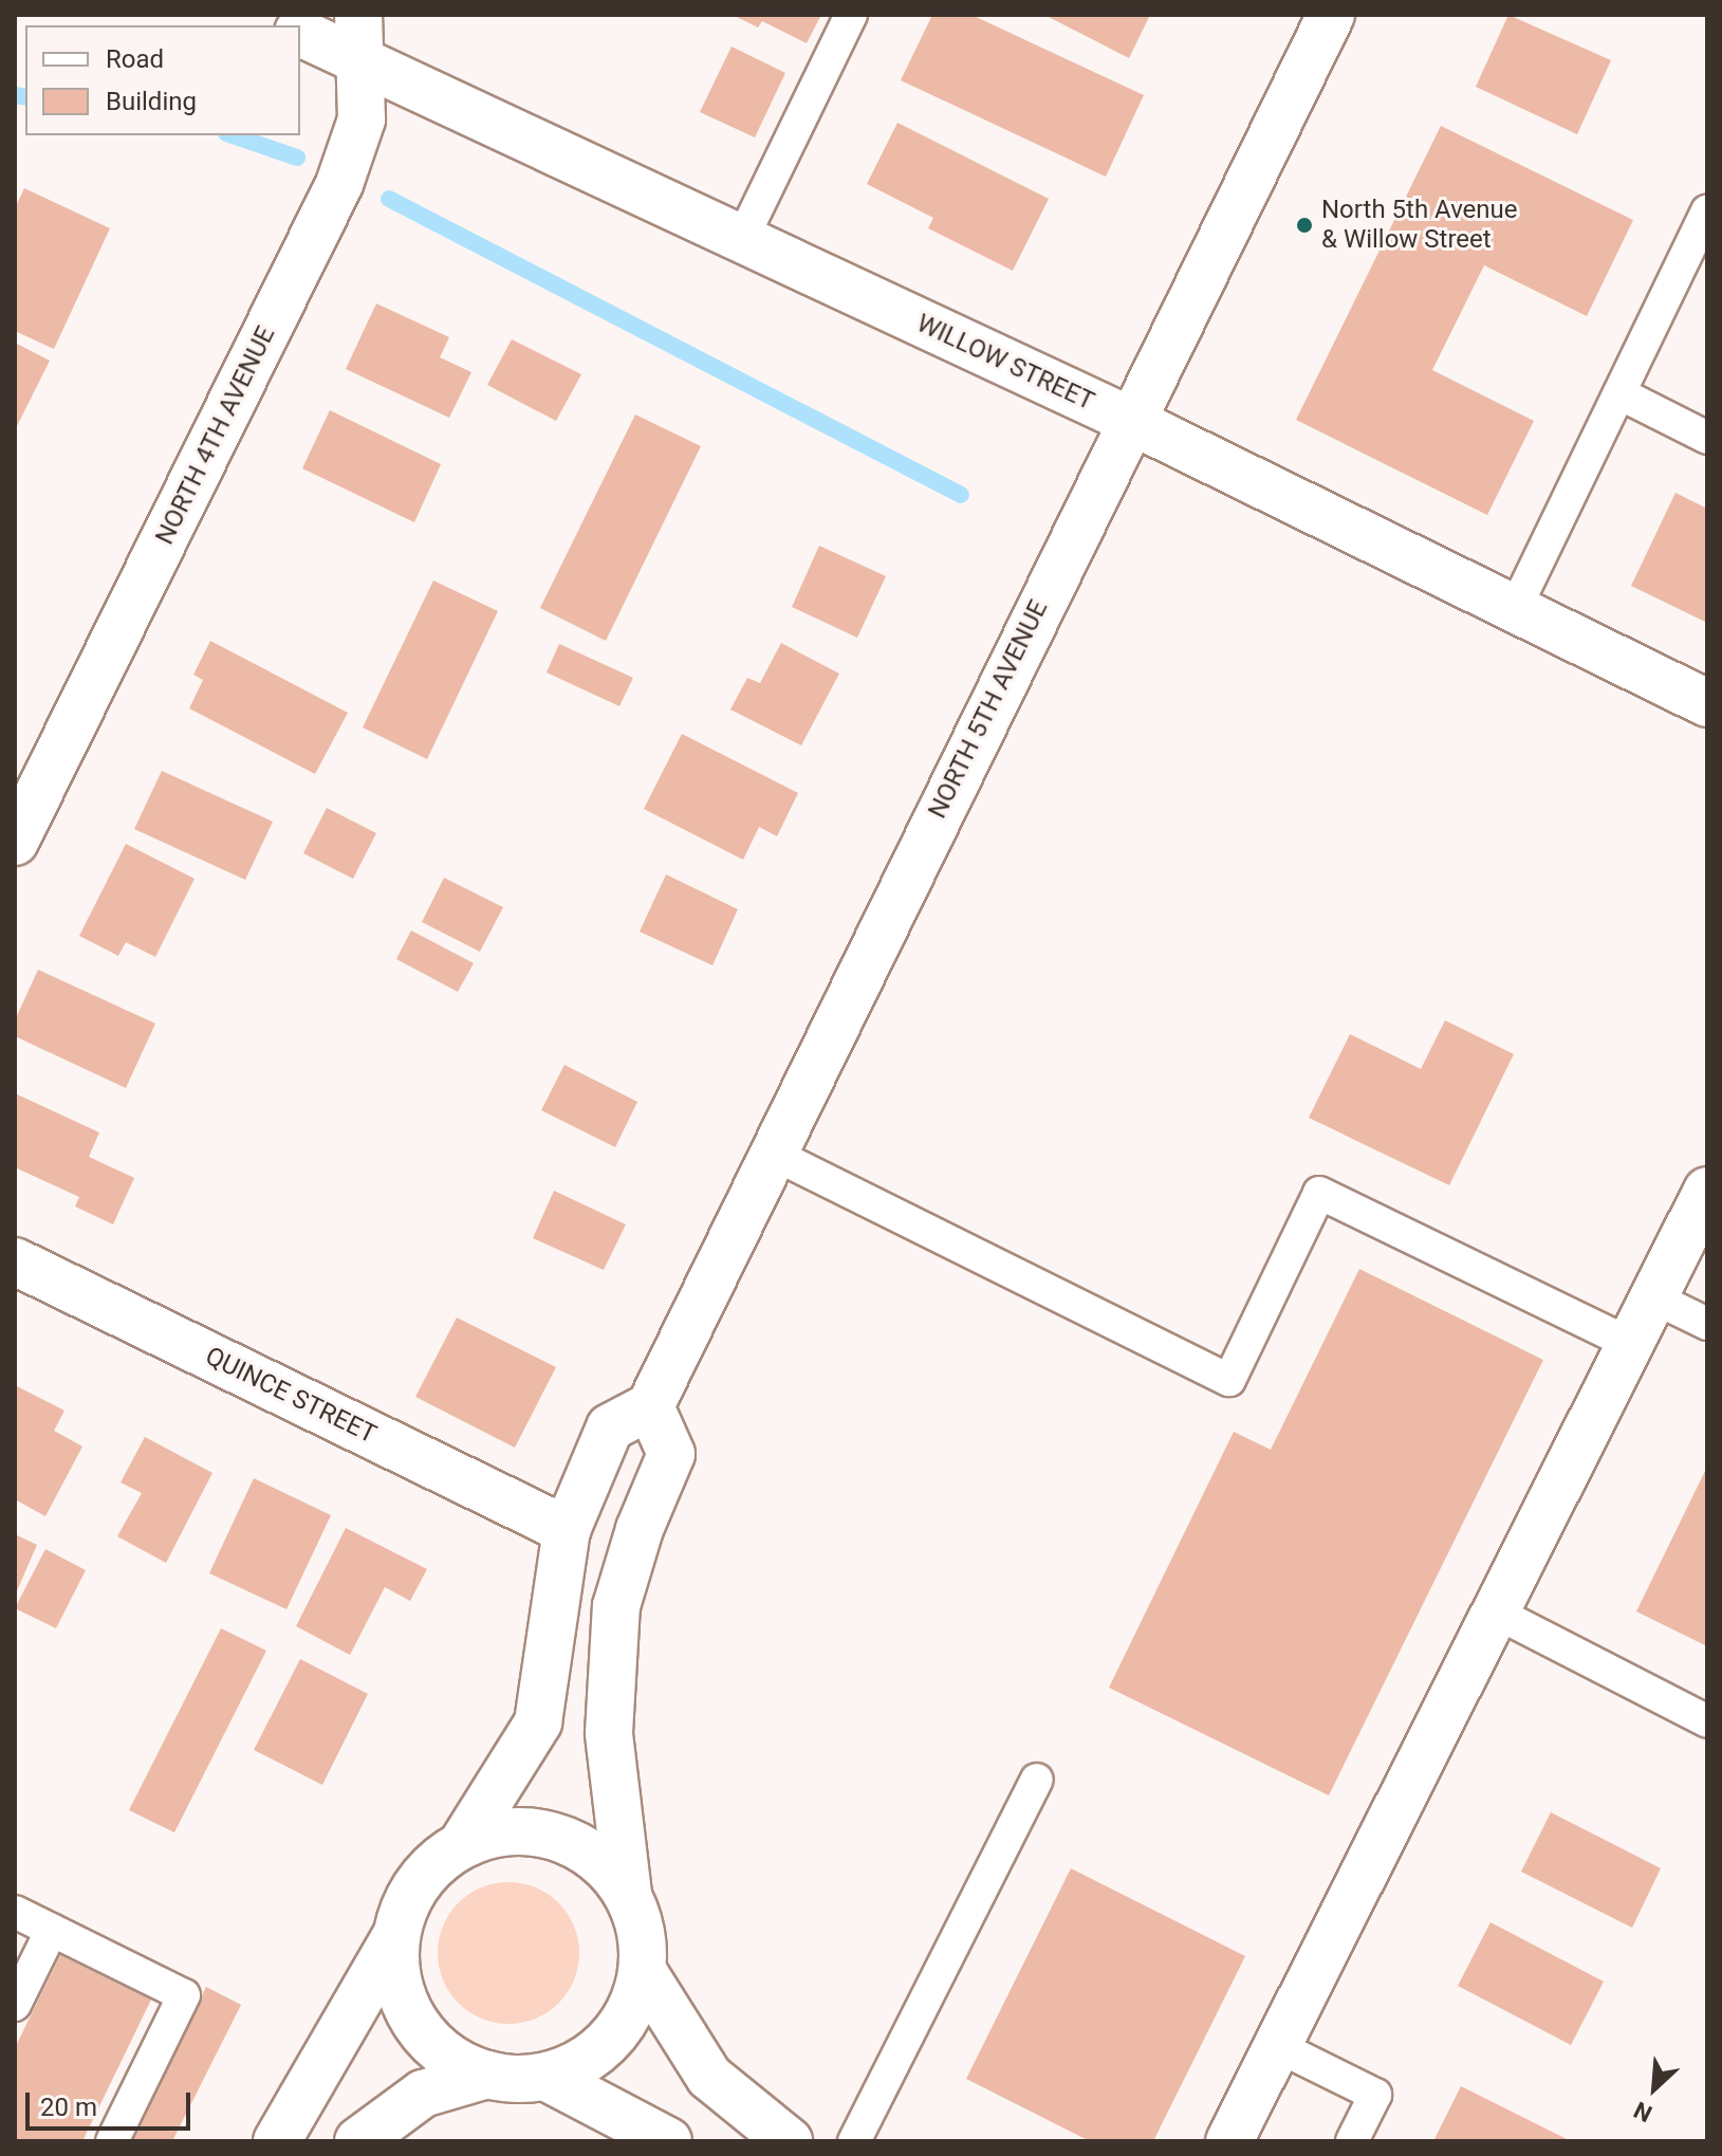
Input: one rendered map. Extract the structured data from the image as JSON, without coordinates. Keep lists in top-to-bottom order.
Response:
{
  "streets": {
    "street": [
      "WILLOW STREET",
      "NORTH 4TH AVENUE",
      "NORTH 5TH AVENUE",
      "QUINCE STREET"
    ]
  },
  "crossings": [
    ["WILLOW STREET", "NORTH 4TH AVENUE"],
    ["WILLOW STREET", "NORTH 5TH AVENUE"]
  ],
  "places": ["North 5th Avenue & Willow Street"],
  "legend": ["Road", "Building"],
  "scale_bar": "20 m",
  "north": "bottom left"
}
